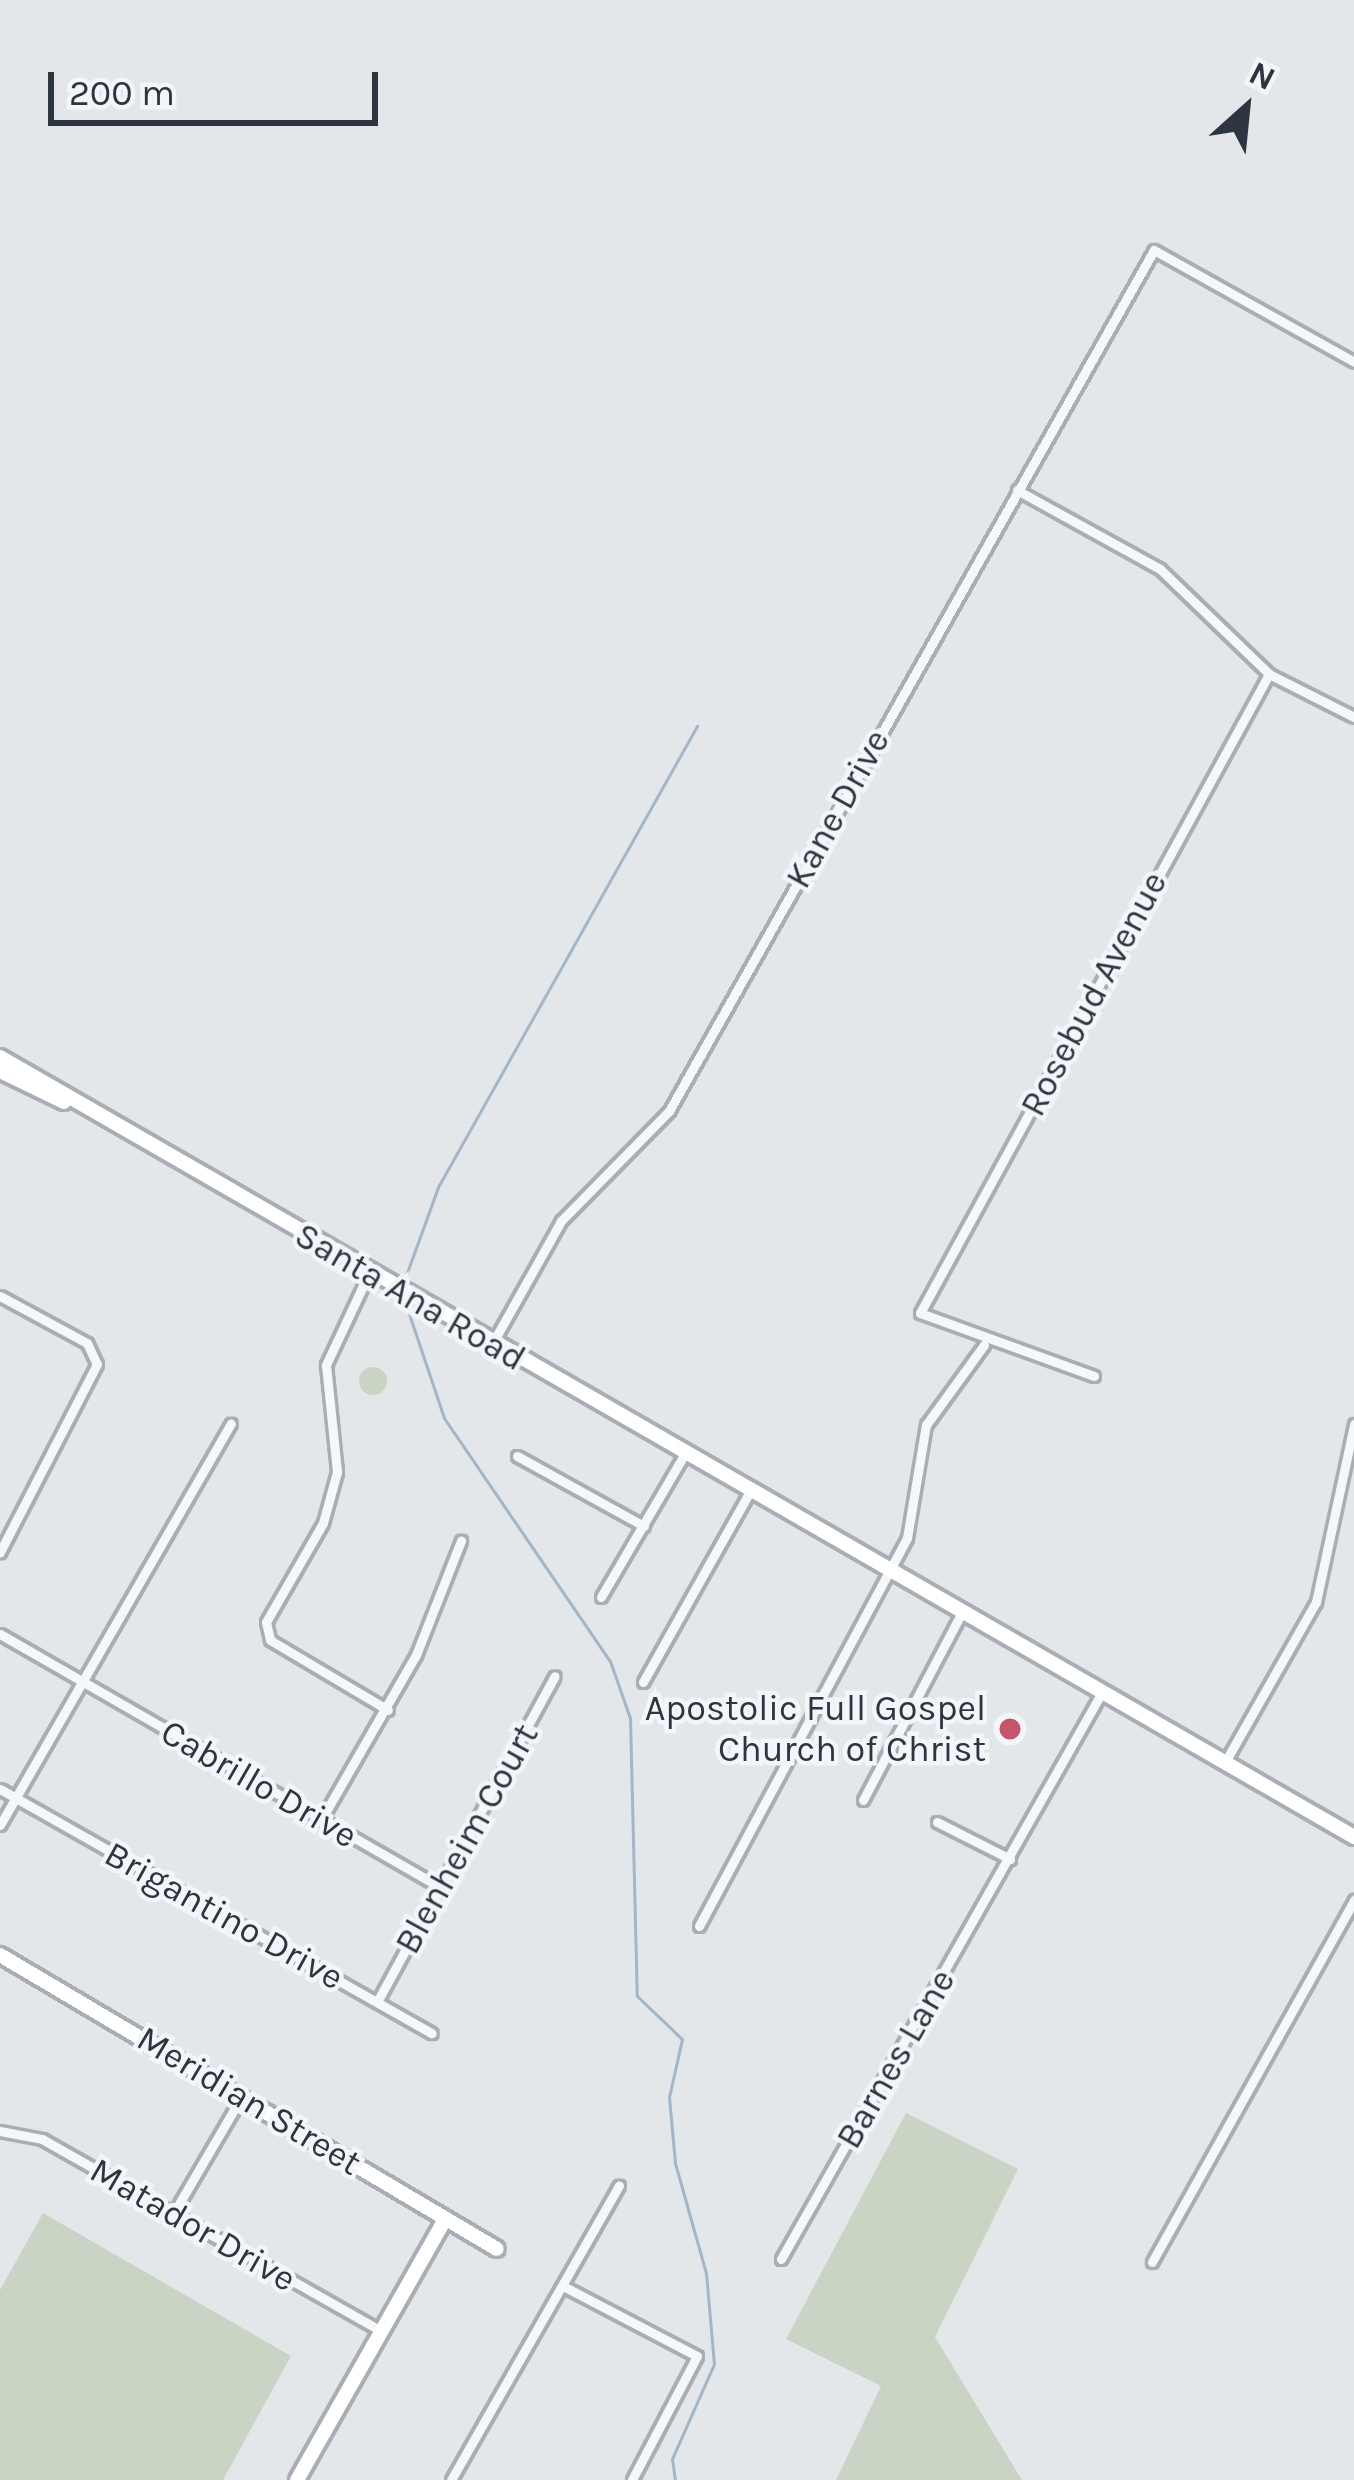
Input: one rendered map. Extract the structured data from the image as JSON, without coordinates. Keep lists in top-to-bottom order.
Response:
{
  "streets": {
    "street": [
      "Kane Drive",
      "Rosebud Avenue",
      "Santa Ana Road",
      "Cabrillo Drive",
      "Blenheim Court",
      "Brigantino Drive",
      "Barnes Lane",
      "Meridian Street",
      "Matador Drive"
    ]
  },
  "crossings": [
    ["Kane Drive", "Santa Ana Road"],
    ["Santa Ana Road", "Barnes Lane"],
    ["Cabrillo Drive", "Blenheim Court"],
    ["Blenheim Court", "Brigantino Drive"]
  ],
  "places": ["Apostolic Full Gospel Church of Christ"],
  "scale_bar": "200 m",
  "north": "top right"
}
